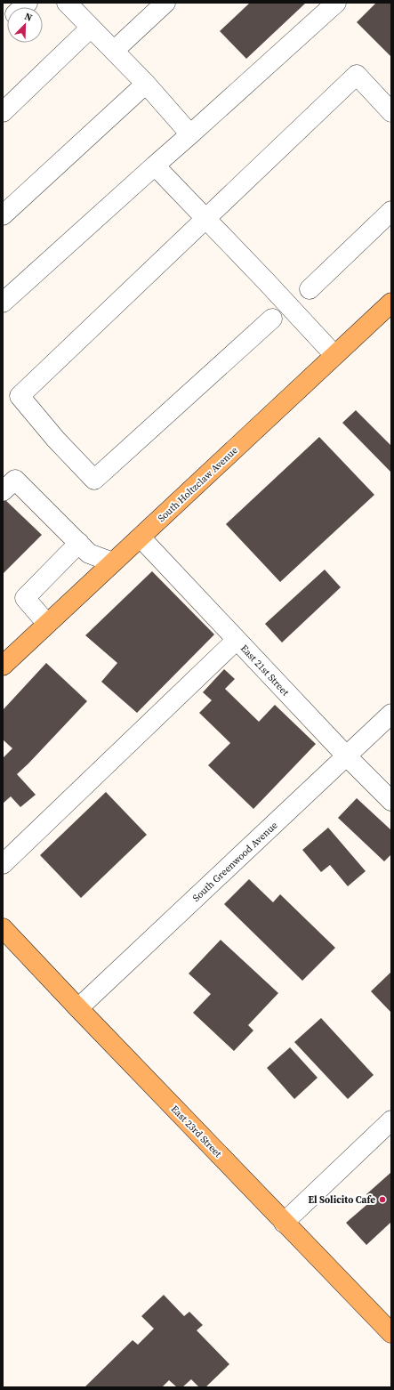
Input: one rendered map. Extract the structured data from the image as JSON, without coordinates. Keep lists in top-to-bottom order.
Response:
{
  "streets": {
    "main road": ["South Holtzclaw Avenue", "East 23rd Street"],
    "street": ["East 21st Street", "South Greenwood Avenue"]
  },
  "crossings": [
    ["South Holtzclaw Avenue", "East 21st Street"],
    ["East 21st Street", "South Greenwood Avenue"],
    ["South Greenwood Avenue", "East 23rd Street"]
  ],
  "places": ["El Solicito Cafe"],
  "north": "top right"
}
